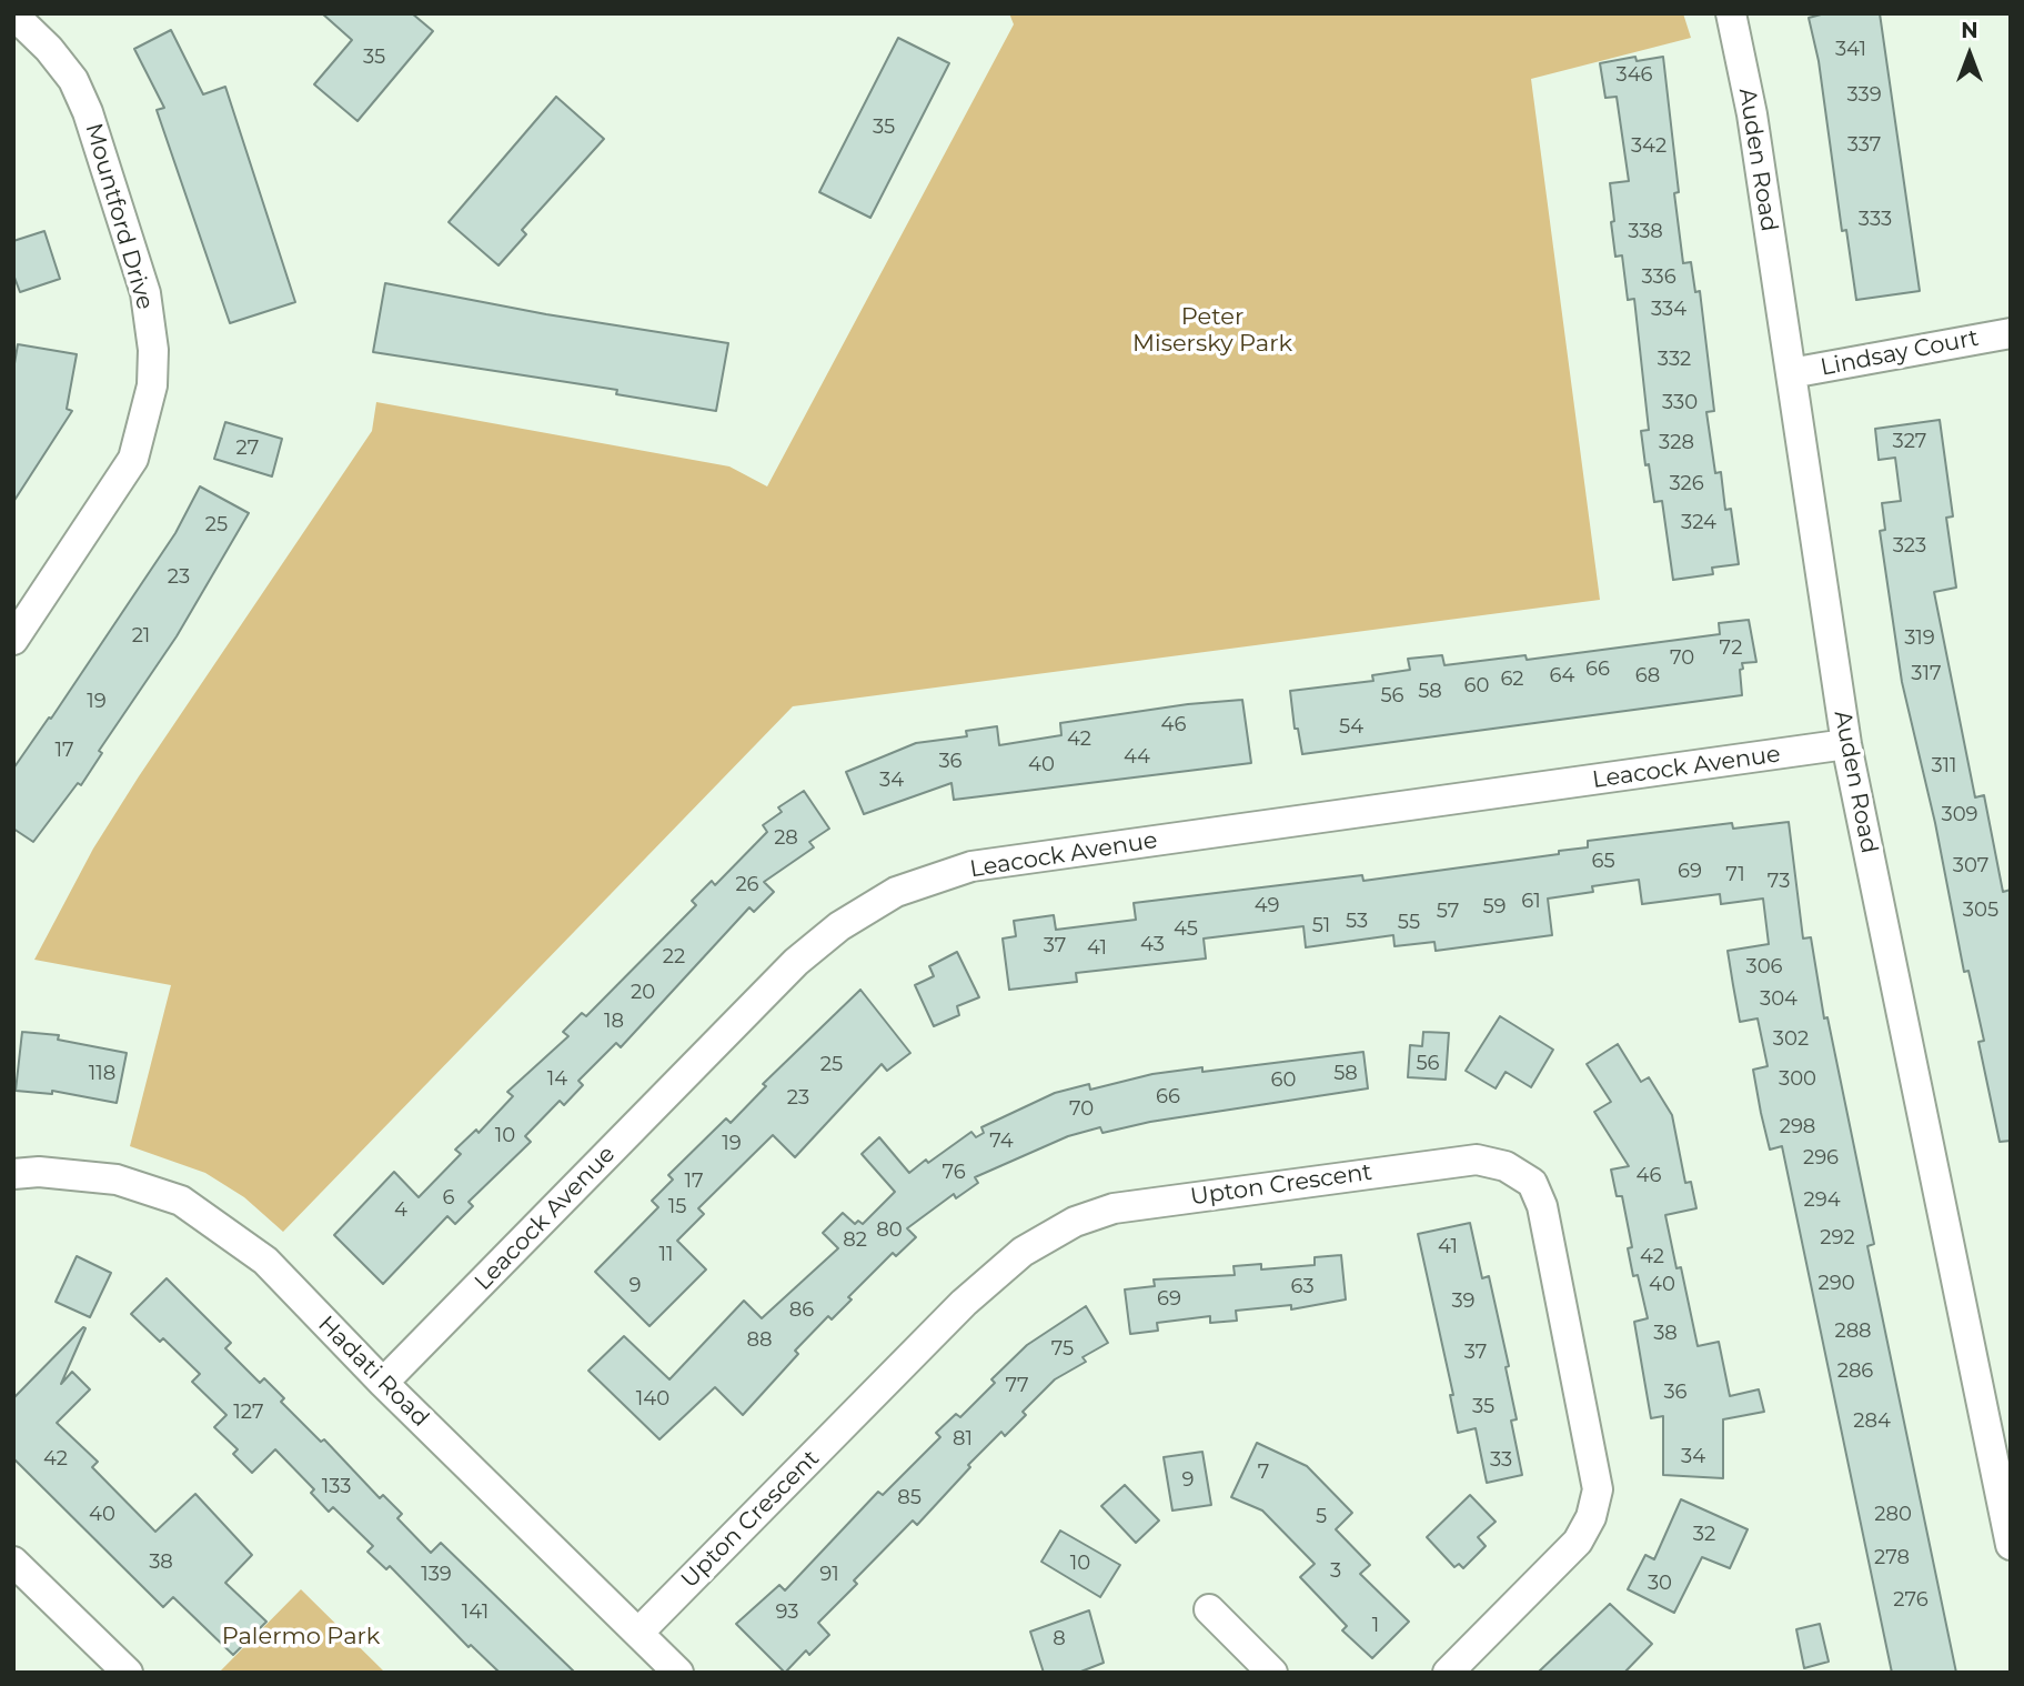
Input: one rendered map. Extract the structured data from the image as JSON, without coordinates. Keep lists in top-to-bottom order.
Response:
{
  "streets": {
    "street": [
      "Auden Road",
      "Mountford Drive",
      "Lindsay Court",
      "Leacock Avenue",
      "Upton Crescent",
      "Hadati Road"
    ]
  },
  "crossings": [
    ["Auden Road", "Lindsay Court"],
    ["Auden Road", "Leacock Avenue"],
    ["Leacock Avenue", "Hadati Road"],
    ["Upton Crescent", "Hadati Road"]
  ],
  "parks": ["Peter Misersky Park", "Palermo Park"],
  "house_numbers": [
    "341",
    "35",
    "346",
    "339",
    "35",
    "337",
    "342",
    "333",
    "338",
    "336",
    "334",
    "332",
    "330",
    "327",
    "328",
    "27",
    "326",
    "324",
    "25",
    "323",
    "23",
    "21",
    "319",
    "72",
    "70",
    "66",
    "317",
    "64",
    "68",
    "62",
    "60",
    "58",
    "56",
    "19",
    "46",
    "54",
    "42",
    "17",
    "44",
    "36",
    "40",
    "311",
    "34",
    "309",
    "28",
    "65",
    "307",
    "69",
    "71",
    "73",
    "26",
    "61",
    "49",
    "59",
    "305",
    "57",
    "53",
    "55",
    "51",
    "45",
    "43",
    "37",
    "41",
    "22",
    "306",
    "20",
    "304",
    "18",
    "302",
    "56",
    "25",
    "118",
    "58",
    "14",
    "300",
    "60",
    "66",
    "23",
    "70",
    "298",
    "10",
    "74",
    "19",
    "296",
    "76",
    "46",
    "17",
    "6",
    "294",
    "15",
    "4",
    "80",
    "292",
    "82",
    "41",
    "11",
    "42",
    "290",
    "40",
    "9",
    "63",
    "69",
    "39",
    "86",
    "288",
    "38",
    "88",
    "75",
    "37",
    "286",
    "77",
    "36",
    "140",
    "35",
    "127",
    "284",
    "81",
    "34",
    "42",
    "33",
    "7",
    "9",
    "133",
    "85",
    "40",
    "280",
    "5",
    "32",
    "278",
    "38",
    "10",
    "3",
    "139",
    "91",
    "30",
    "276",
    "141",
    "93",
    "1",
    "8"
  ],
  "north": "top"
}
